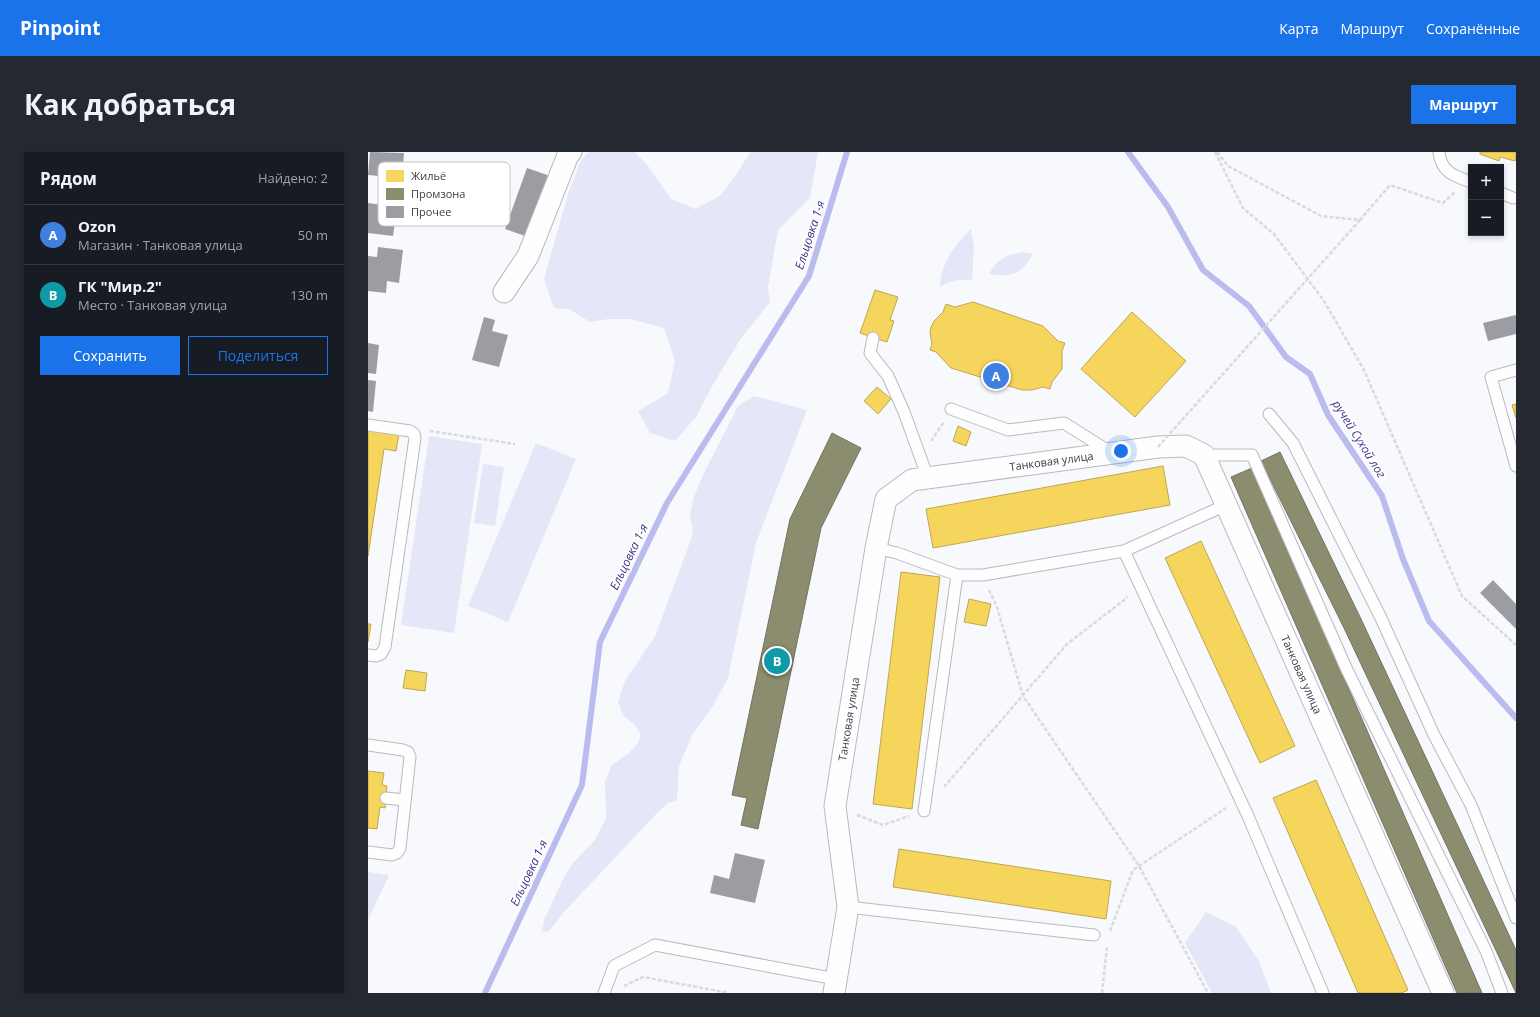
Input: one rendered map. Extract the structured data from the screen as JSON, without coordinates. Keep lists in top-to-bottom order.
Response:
{
  "streets": {
    "street": ["Танковая улица"]
  },
  "water": ["Ельцовка 1-я", "ручей Сухой лог"],
  "legend": ["Жильё", "Промзона", "Прочее"],
  "page": {
    "header": "Pinpoint",
    "nav": ["Карта", "Маршрут", "Сохранённые"],
    "title": "Как добраться",
    "buttons": [
      "Маршрут",
      ["Сохранить", "Поделиться"]
    ],
    "heading": ["Рядом", "Найдено: 2"],
    "map_buttons": ["+", "−"],
    "list": [
      {
        "mark": "A",
        "name": "Ozon",
        "note": "Магазин · Танковая улица",
        "value": "50 m"
      },
      {
        "mark": "B",
        "name": "ГК \"Мир.2\"",
        "note": "Место · Танковая улица",
        "value": "130 m"
      }
    ],
    "pins": ["A", "B"]
  }
}
